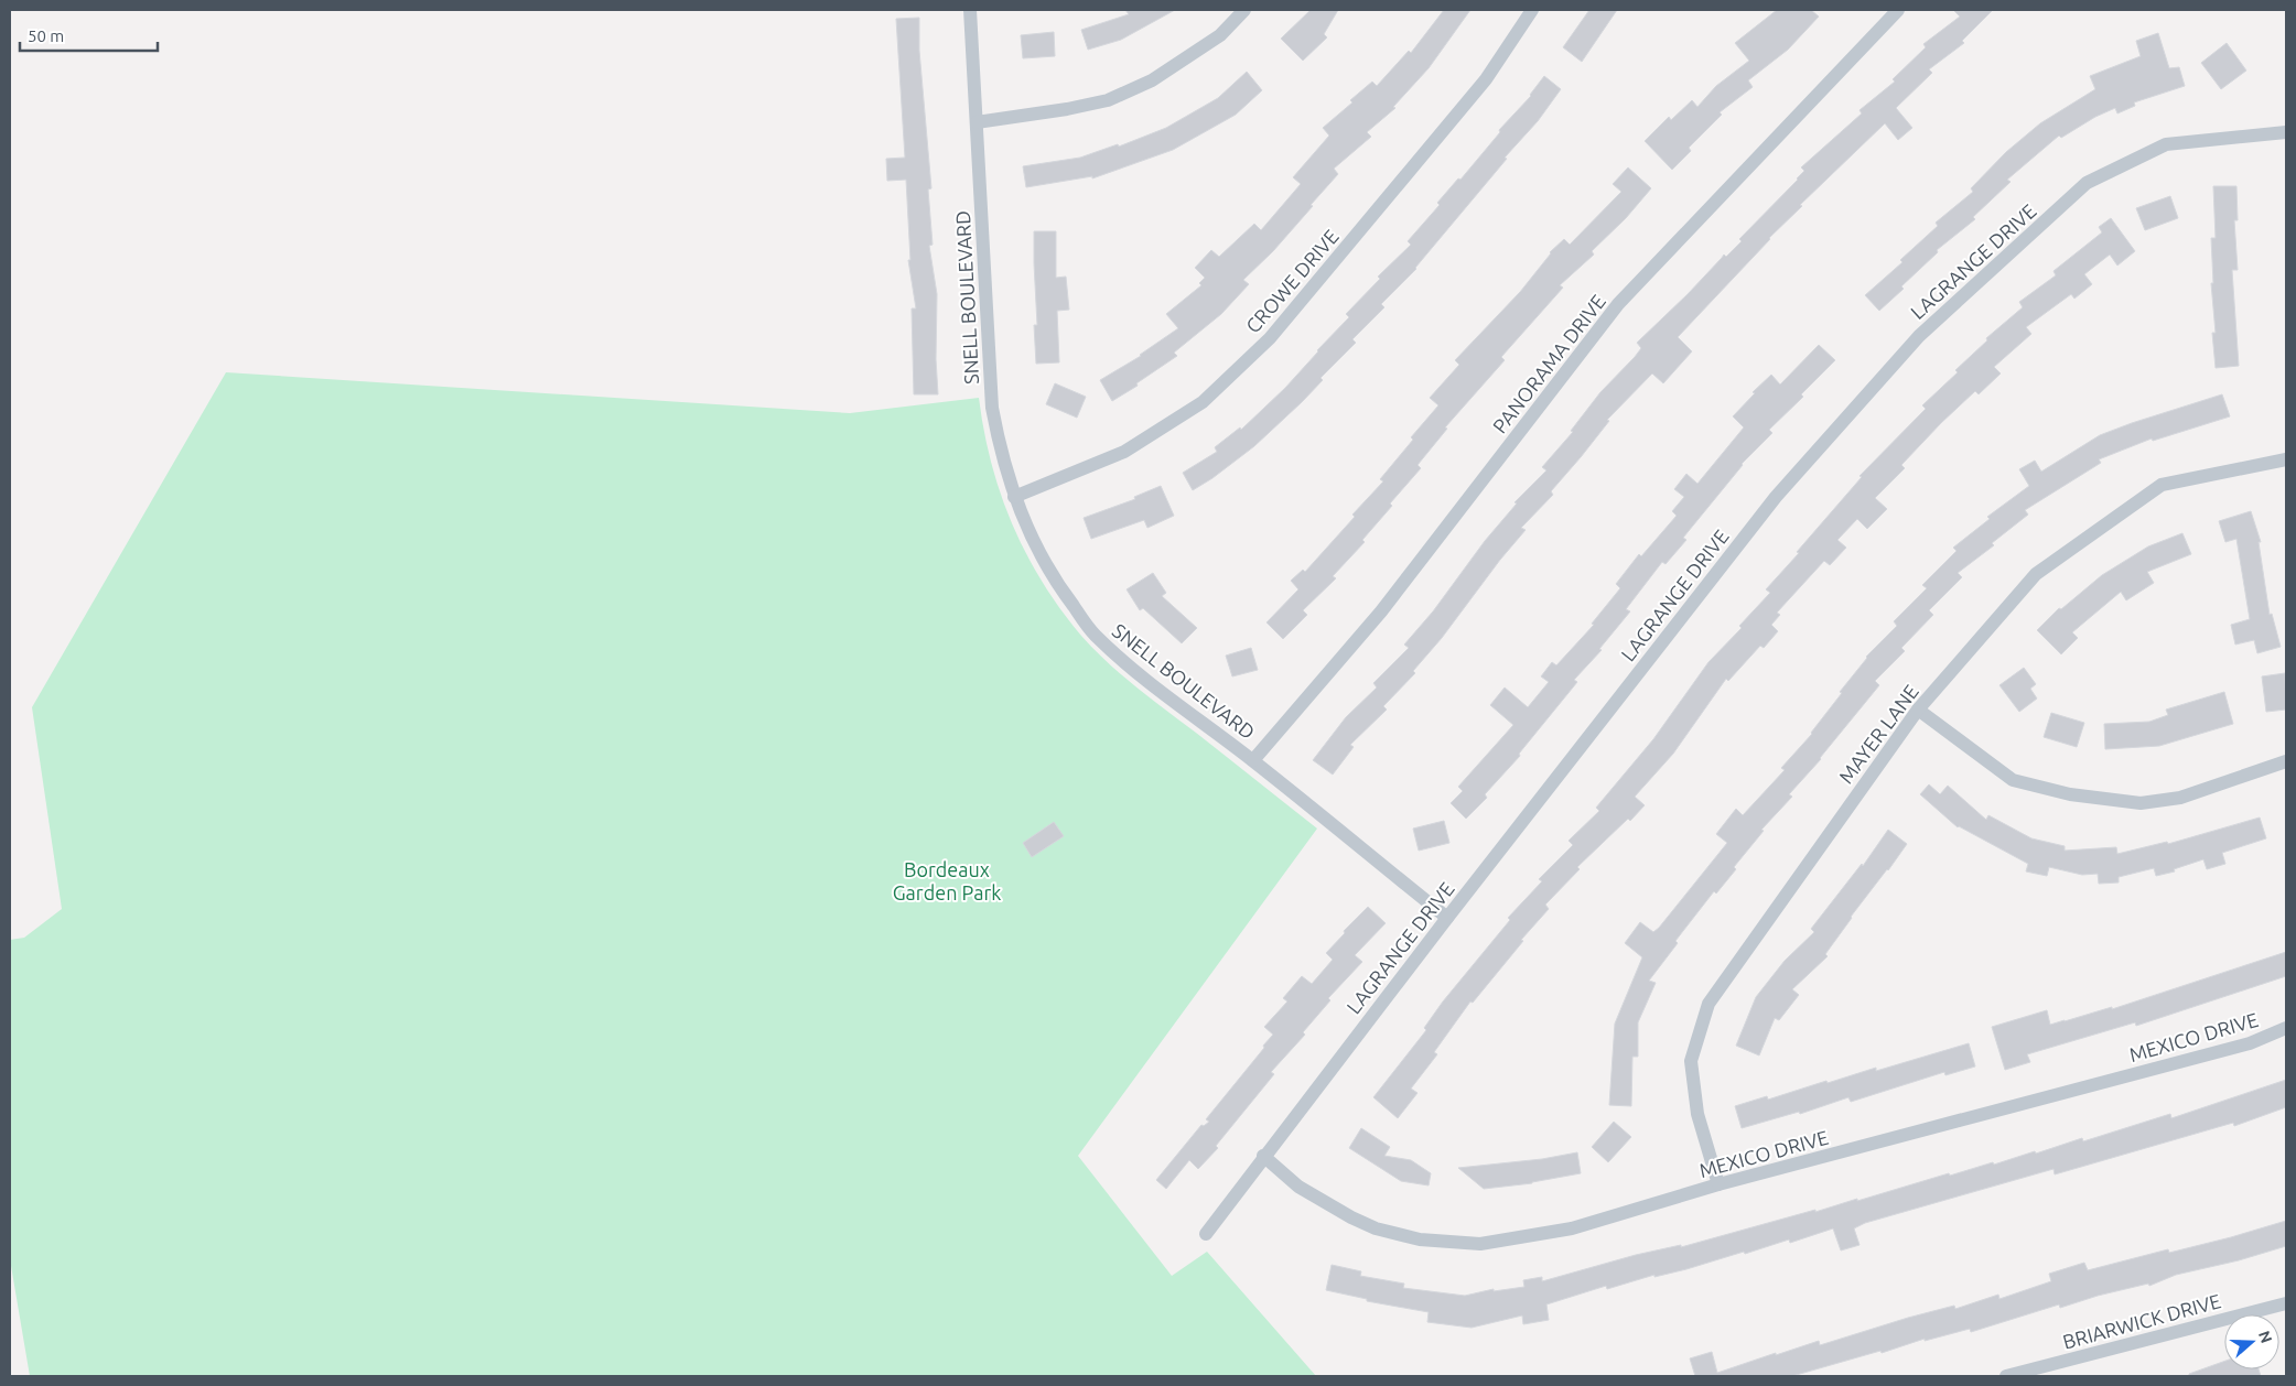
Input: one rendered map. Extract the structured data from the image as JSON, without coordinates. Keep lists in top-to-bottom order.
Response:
{
  "streets": {
    "street": [
      "LAGRANGE DRIVE",
      "CROWE DRIVE",
      "SNELL BOULEVARD",
      "PANORAMA DRIVE",
      "MAYER LANE",
      "MEXICO DRIVE",
      "BRIARWICK DRIVE"
    ]
  },
  "crossings": [
    ["LAGRANGE DRIVE", "SNELL BOULEVARD"],
    ["LAGRANGE DRIVE", "MEXICO DRIVE"],
    ["CROWE DRIVE", "SNELL BOULEVARD"],
    ["SNELL BOULEVARD", "PANORAMA DRIVE"],
    ["MAYER LANE", "MEXICO DRIVE"]
  ],
  "parks": ["Bordeaux Garden Park"],
  "scale_bar": "50 m",
  "north": "right"
}
